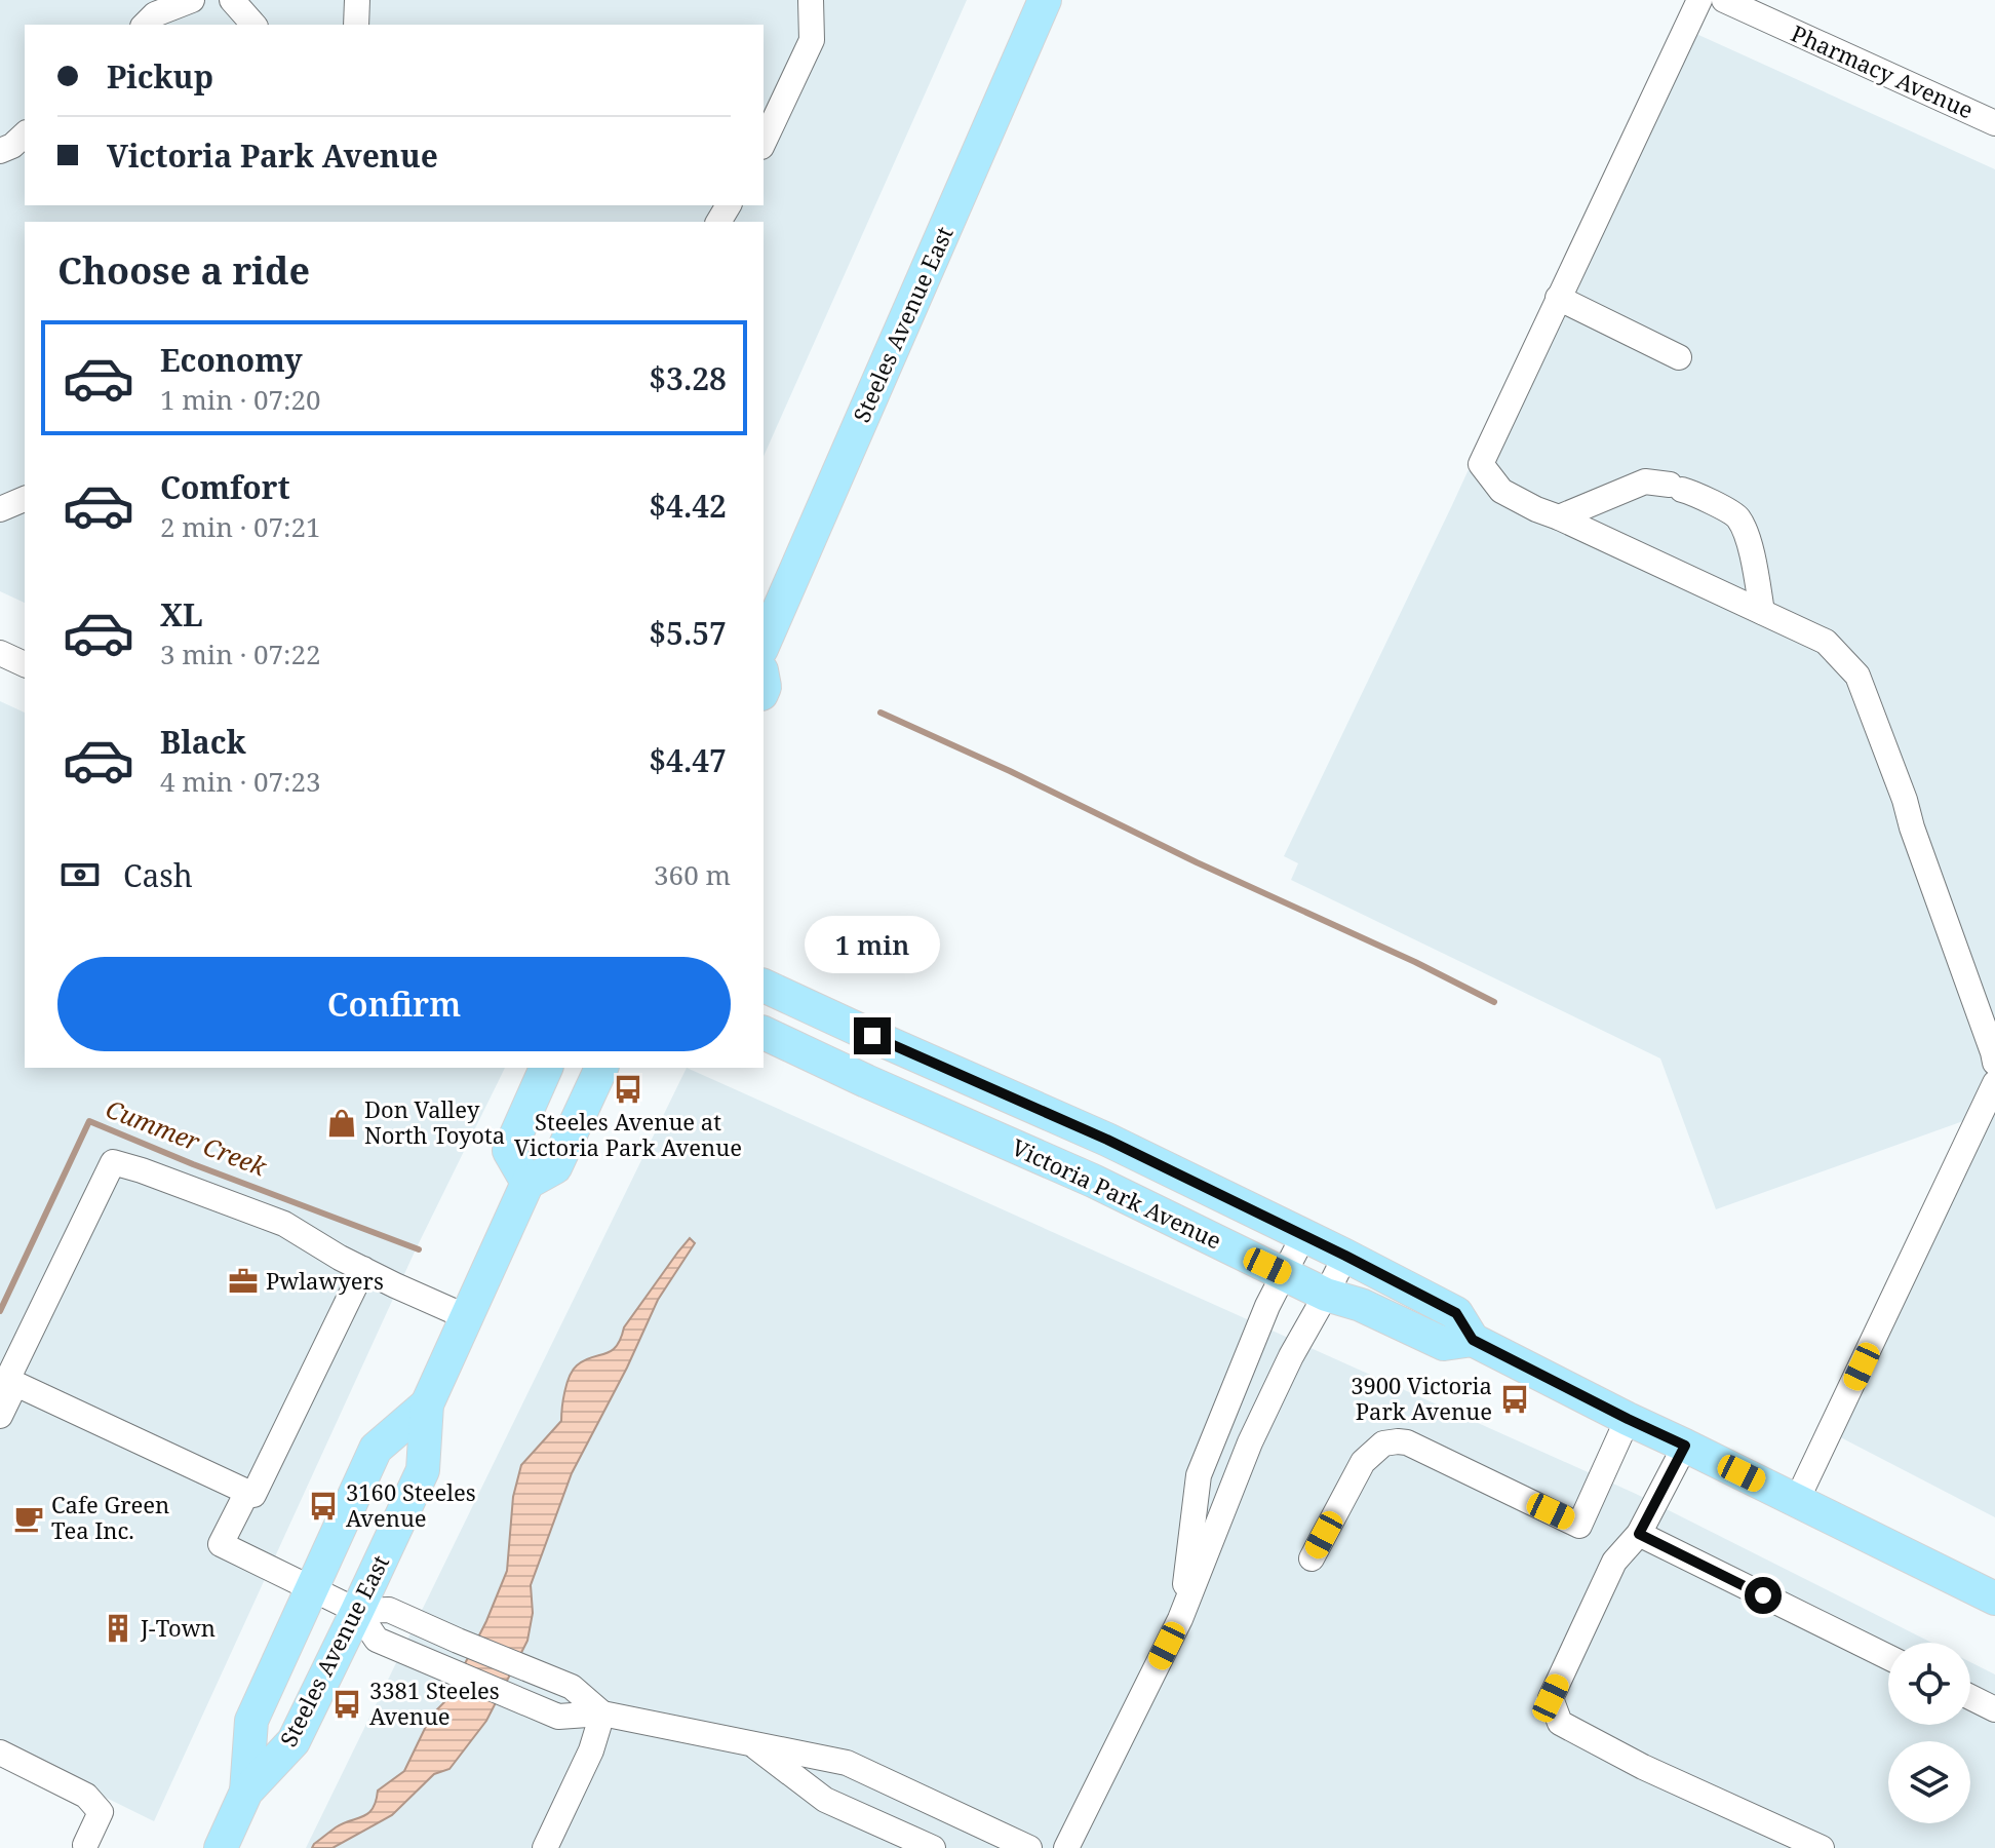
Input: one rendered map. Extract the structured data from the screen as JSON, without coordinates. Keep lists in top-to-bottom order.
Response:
{
  "streets": {
    "main road": ["Steeles Avenue East", "Victoria Park Avenue"],
    "street": ["Pharmacy Avenue"]
  },
  "water": ["Cummer Creek"],
  "places": {
    "bus stop": [
      "Steeles Avenue at Victoria Park Avenue",
      "3900 Victoria Park Avenue",
      "3160 Steeles Avenue",
      "3381 Steeles Avenue"
    ],
    "shop": ["Don Valley North Toyota"],
    "office": ["Pwlawyers"],
    "cafe": ["Cafe Green Tea Inc."],
    "building": ["J-Town"]
  },
  "page": {
    "banner": ["Pickup", "Victoria Park Avenue"],
    "heading": "Choose a ride",
    "list": [
      {
        "name": "Economy",
        "note": "1 min · 07:20",
        "value": "$3.28"
      },
      {
        "name": "Comfort",
        "note": "2 min · 07:21",
        "value": "$4.42"
      },
      {
        "name": "XL",
        "note": "3 min · 07:22",
        "value": "$5.57"
      },
      {
        "name": "Black",
        "note": "4 min · 07:23",
        "value": "$4.47"
      }
    ],
    "pay": ["Cash", "360 m"],
    "bubble": "1 min",
    "buttons": "Confirm"
  }
}
